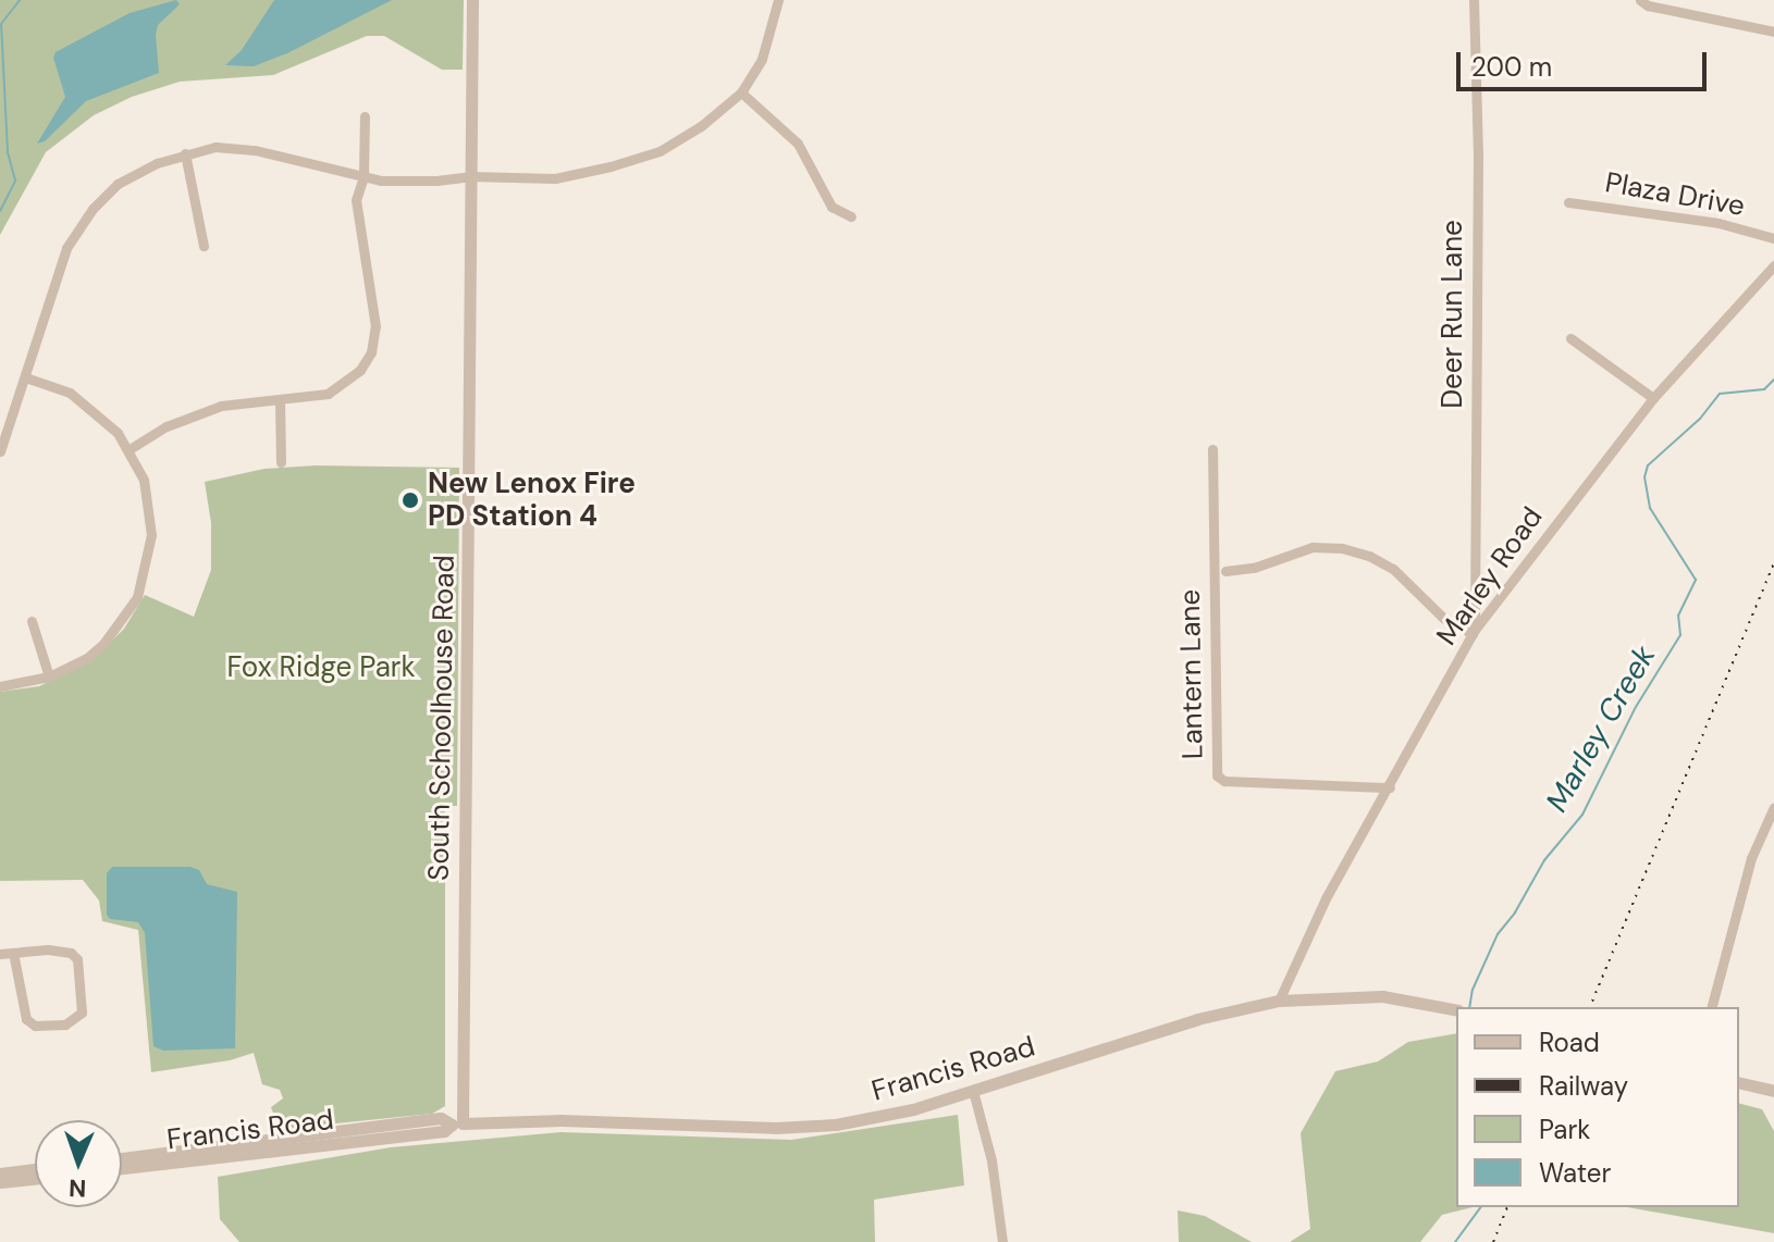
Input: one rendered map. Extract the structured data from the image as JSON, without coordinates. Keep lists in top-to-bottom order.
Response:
{
  "streets": {
    "street": [
      "Plaza Drive",
      "Deer Run Lane",
      "Marley Road",
      "Lantern Lane",
      "South Schoolhouse Road",
      "Francis Road"
    ]
  },
  "crossings": [
    ["Deer Run Lane", "Marley Road"],
    ["Marley Road", "Lantern Lane"],
    ["Marley Road", "Francis Road"],
    ["South Schoolhouse Road", "Francis Road"]
  ],
  "water": ["Marley Creek"],
  "parks": ["Fox Ridge Park"],
  "places": ["New Lenox Fire PD Station 4"],
  "legend": [
    "Road",
    "Railway",
    "Park",
    "Water"
  ],
  "scale_bar": "200 m",
  "north": "bottom"
}
